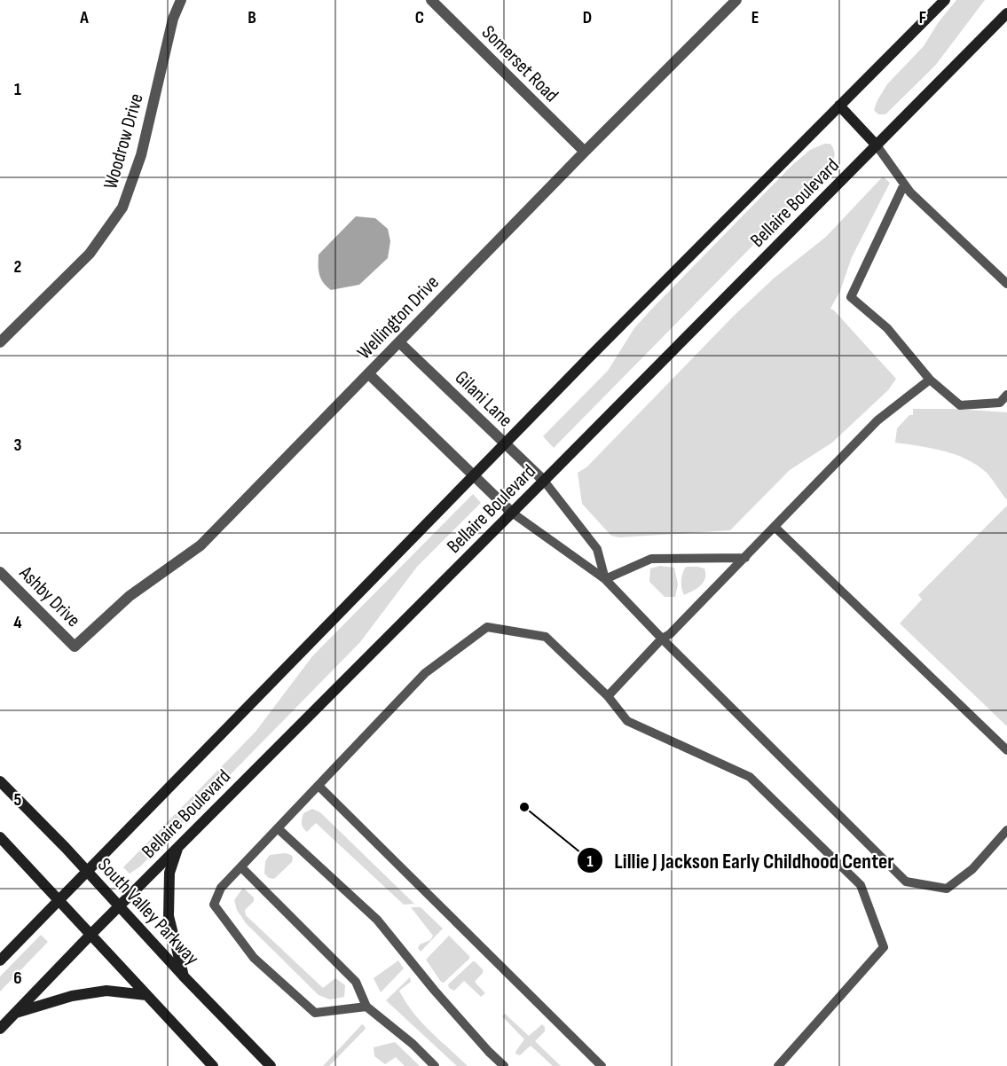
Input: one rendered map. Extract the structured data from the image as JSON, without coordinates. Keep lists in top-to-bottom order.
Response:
{
  "streets": {
    "main road": ["Bellaire Boulevard", "South Valley Parkway"],
    "street": [
      "Somerset Road",
      "Woodrow Drive",
      "Wellington Drive",
      "Gilani Lane",
      "Ashby Drive"
    ]
  },
  "crossings": [
    ["Somerset Road", "Wellington Drive"],
    ["Bellaire Boulevard", "Gilani Lane"],
    ["Bellaire Boulevard", "South Valley Parkway"],
    ["Wellington Drive", "Gilani Lane"],
    ["Wellington Drive", "Ashby Drive"]
  ],
  "places": ["Lillie J Jackson Early Childhood Center"],
  "grid": {
    "columns": [
      "A",
      "B",
      "C",
      "D",
      "E",
      "F"
    ],
    "rows": [
      "1",
      "2",
      "3",
      "4",
      "5",
      "6"
    ]
  }
}
